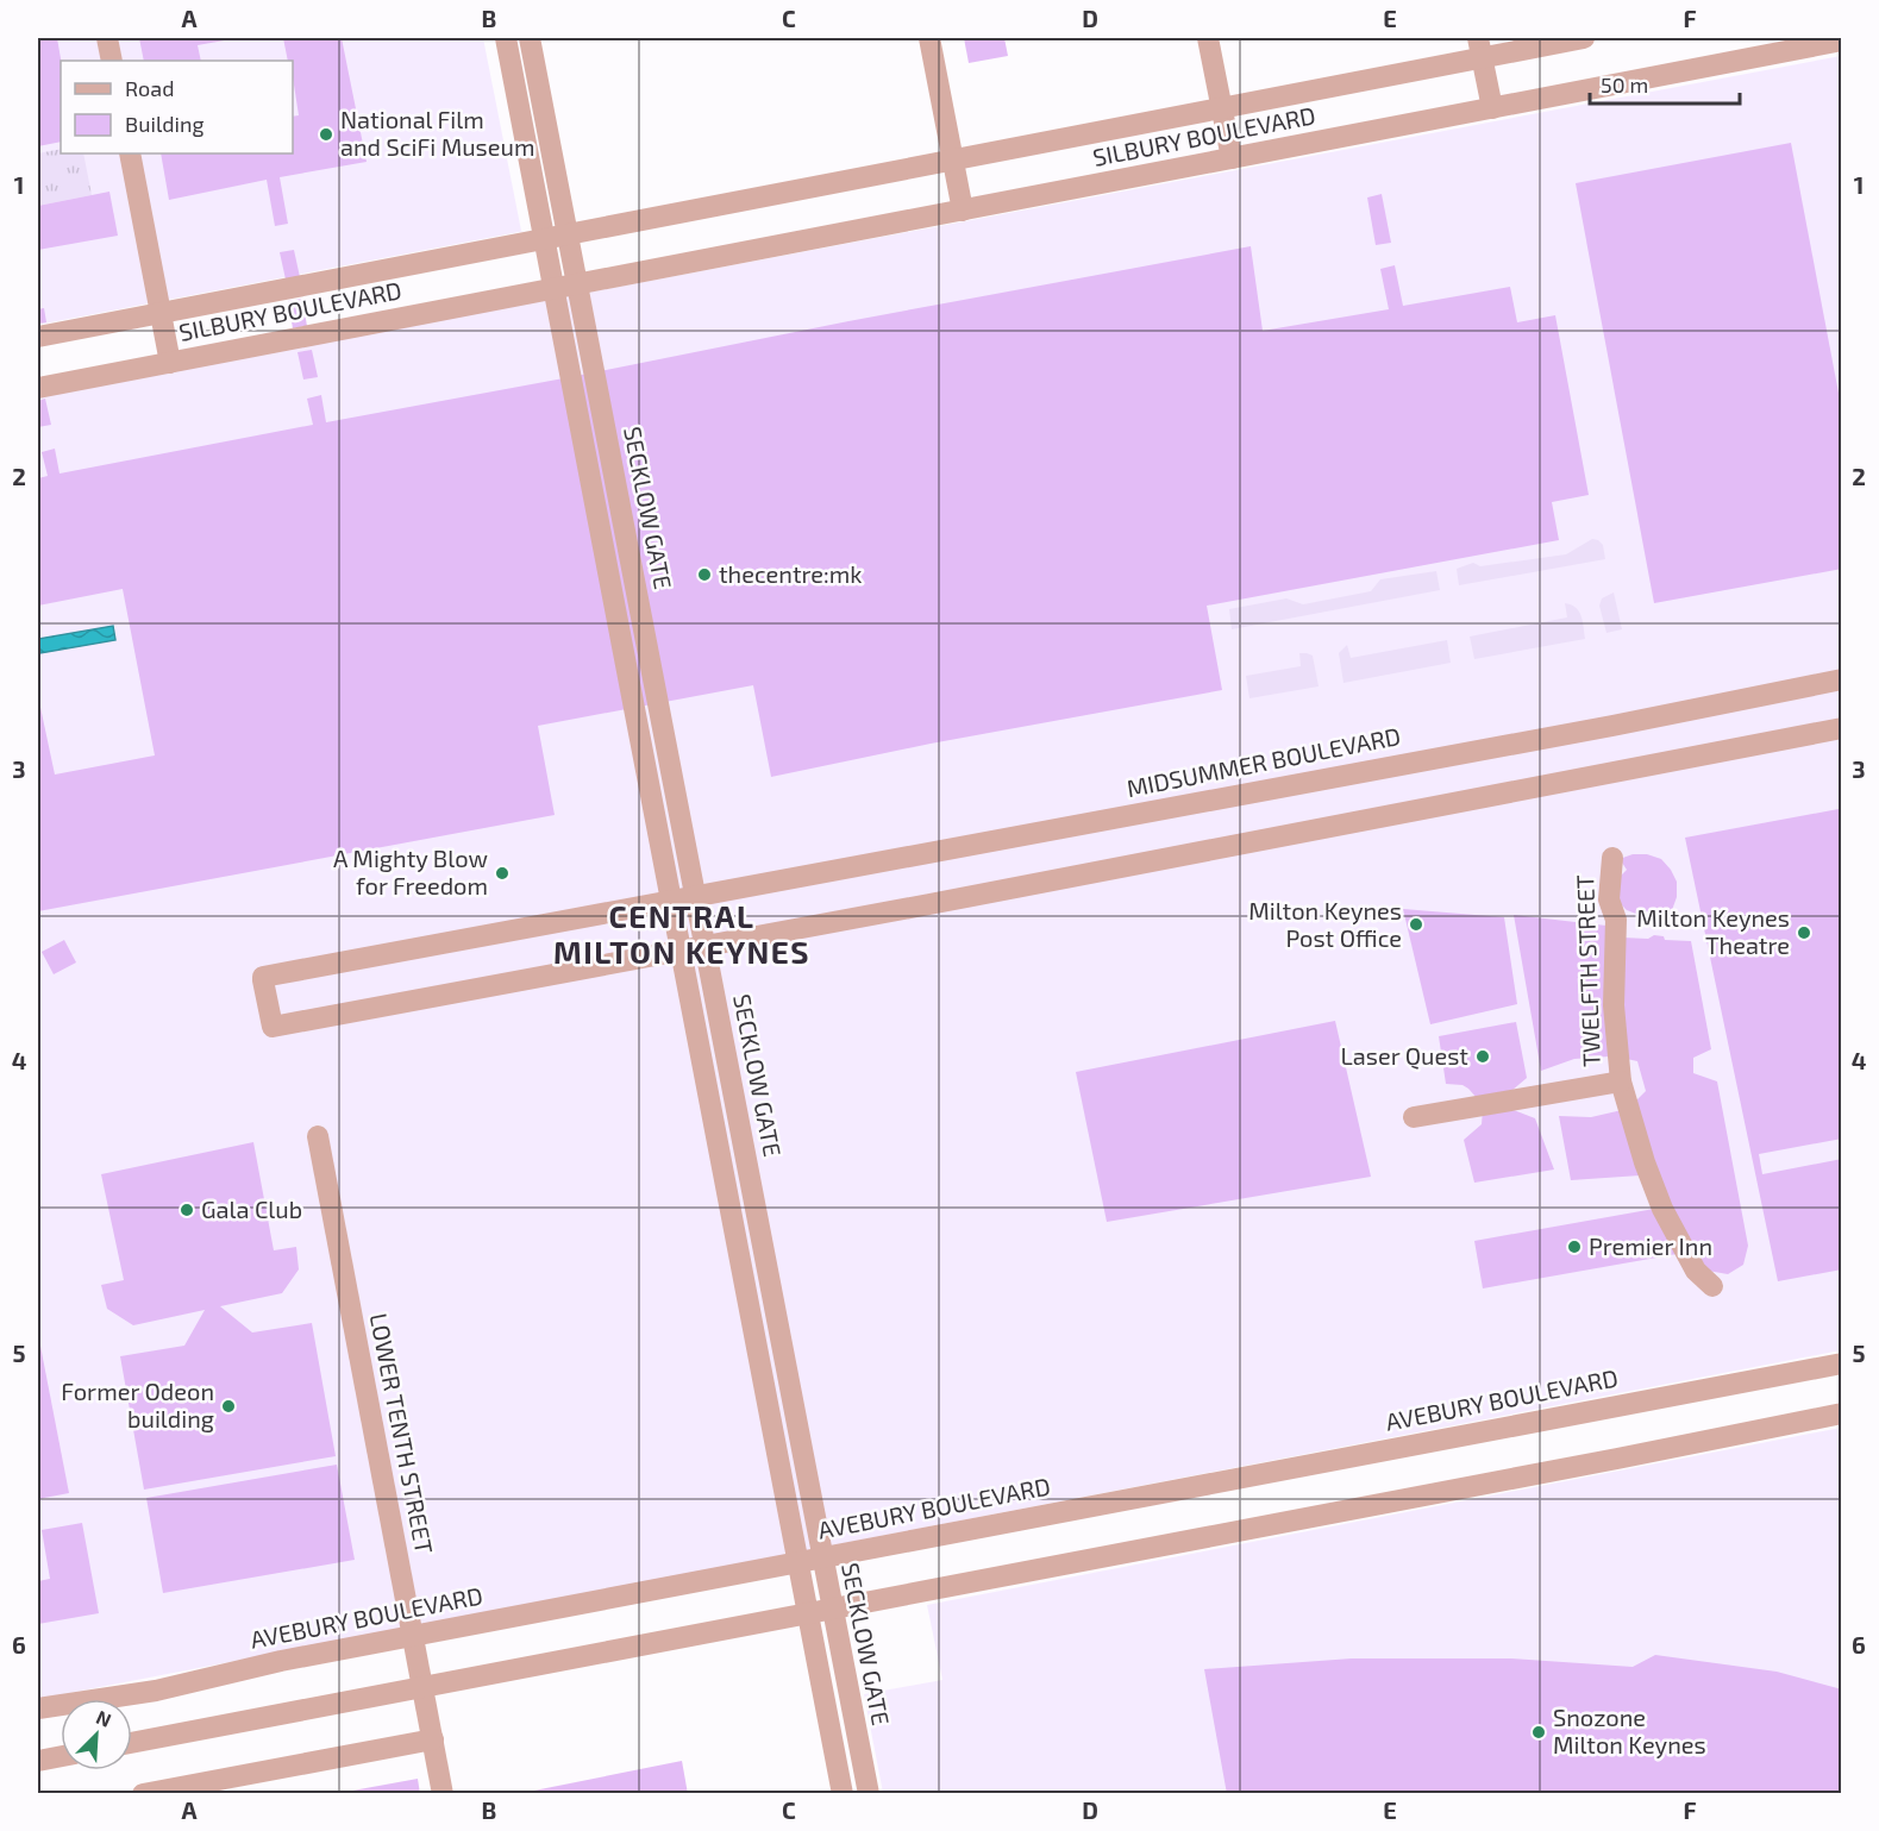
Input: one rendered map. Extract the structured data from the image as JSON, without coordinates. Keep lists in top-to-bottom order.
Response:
{
  "streets": {
    "street": [
      "SILBURY BOULEVARD",
      "SECKLOW GATE",
      "MIDSUMMER BOULEVARD",
      "TWELFTH STREET",
      "AVEBURY BOULEVARD",
      "LOWER TENTH STREET"
    ]
  },
  "crossings": [
    ["SILBURY BOULEVARD", "SECKLOW GATE"],
    ["SECKLOW GATE", "MIDSUMMER BOULEVARD"],
    ["SECKLOW GATE", "AVEBURY BOULEVARD"],
    ["AVEBURY BOULEVARD", "LOWER TENTH STREET"]
  ],
  "districts": ["CENTRAL MILTON KEYNES"],
  "places": [
    "National Film and SciFi Museum",
    "thecentre:mk",
    "A Mighty Blow for Freedom",
    "Milton Keynes Post Office",
    "Milton Keynes Theatre",
    "Laser Quest",
    "Gala Club",
    "Premier Inn",
    "Former Odeon building",
    "Snozone Milton Keynes"
  ],
  "legend": ["Road", "Building"],
  "scale_bar": "50 m",
  "north": "top right",
  "grid": {
    "columns": [
      "A",
      "B",
      "C",
      "D",
      "E",
      "F"
    ],
    "rows": [
      "1",
      "2",
      "3",
      "4",
      "5",
      "6"
    ]
  }
}
